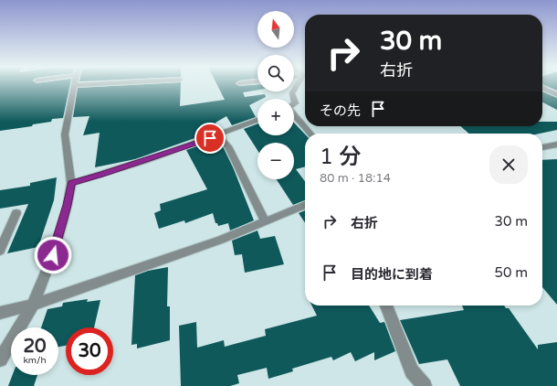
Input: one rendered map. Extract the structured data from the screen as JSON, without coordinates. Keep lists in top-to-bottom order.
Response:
{
  "north": "top",
  "page": {
    "map_buttons": ["+", "−"],
    "turn": ["30 m", "右折"],
    "then": "その先",
    "heading": ["1 分", "80 m · 18:14"],
    "list": [
      {
        "name": "右折",
        "value": "30 m"
      },
      {
        "name": "目的地に到着",
        "value": "50 m"
      }
    ],
    "speed": "20 km/h",
    "limit": "30"
  }
}
